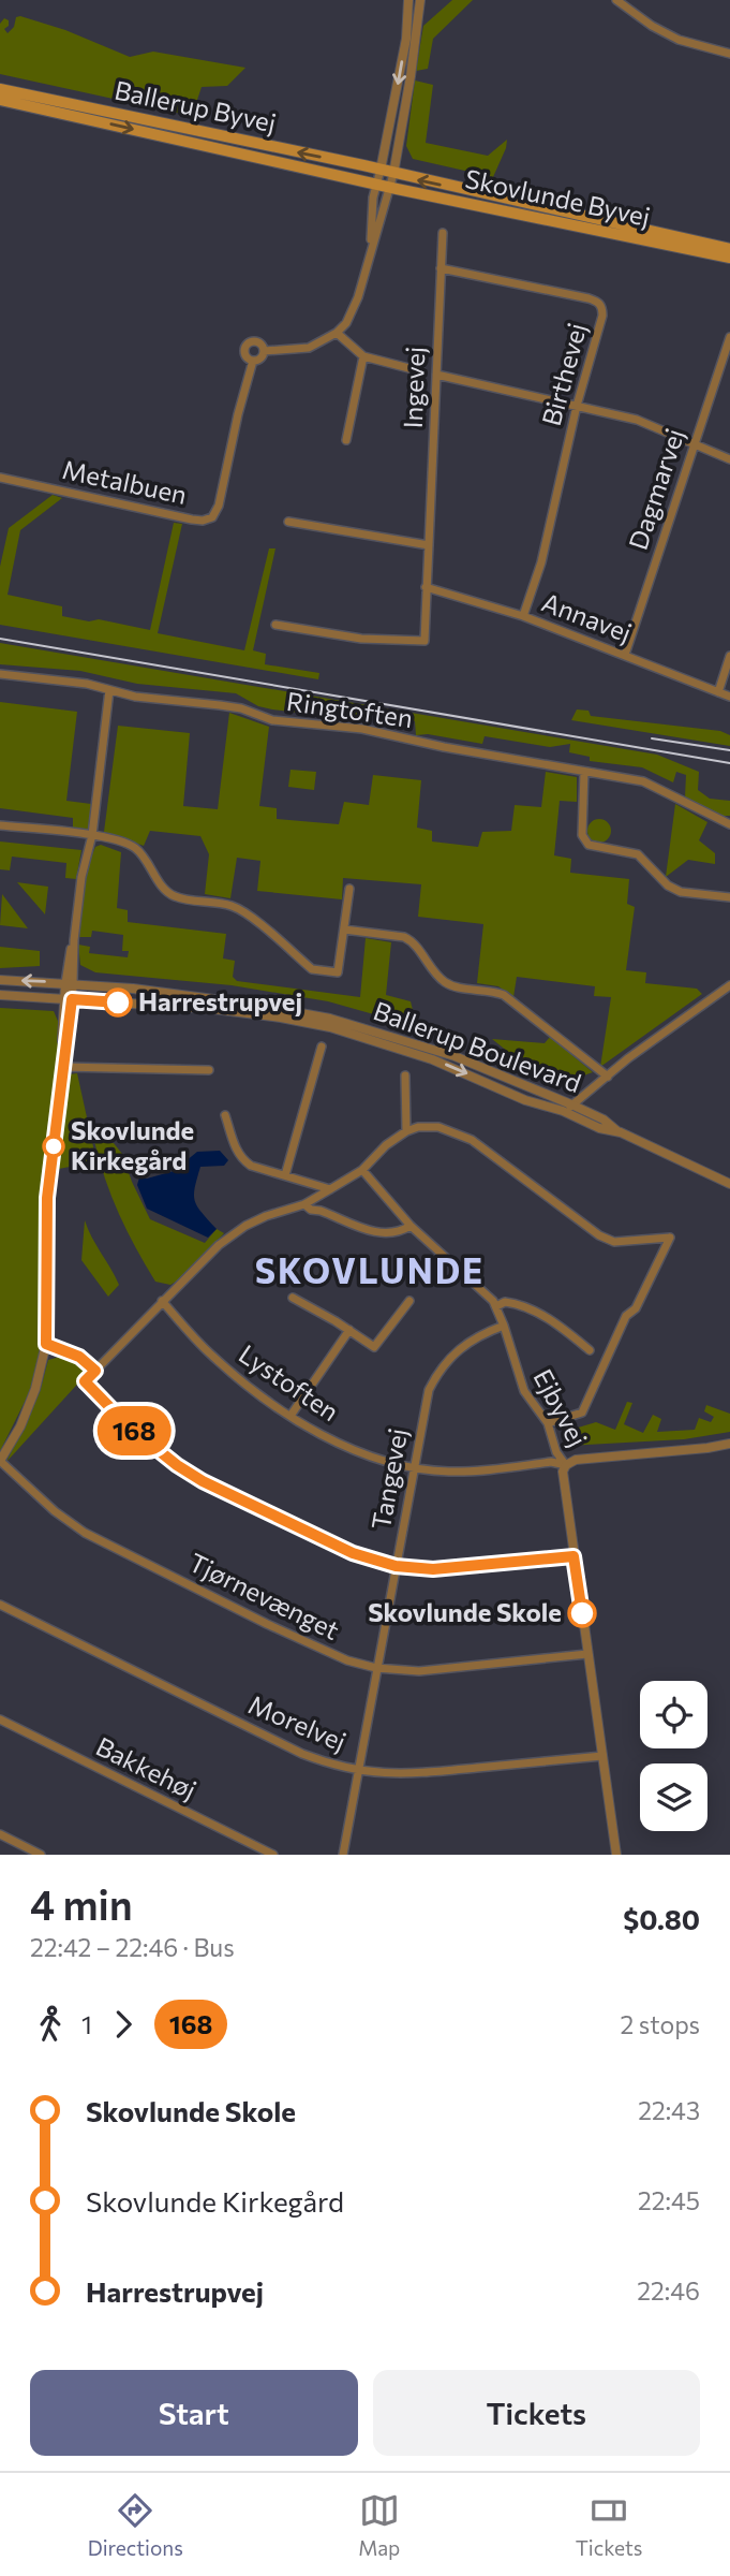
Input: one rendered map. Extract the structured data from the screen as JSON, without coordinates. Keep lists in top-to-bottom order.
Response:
{
  "streets": {
    "main road": ["Ballerup Byvej", "Skovlunde Byvej"],
    "street": [
      "Birthevej",
      "Ingevej",
      "Metalbuen",
      "Dagmarvej",
      "Annavej",
      "Ringtoften",
      "Ballerup Boulevard",
      "Lystoften",
      "Ejbyvej",
      "Tangevej",
      "Tjørnevænget",
      "Morelvej",
      "Bakkehøj"
    ]
  },
  "crossings": [
    ["Ballerup Byvej", "Skovlunde Byvej"],
    ["Birthevej", "Ingevej"],
    ["Birthevej", "Annavej"],
    ["Ingevej", "Annavej"],
    ["Dagmarvej", "Annavej"],
    ["Lystoften", "Ejbyvej"],
    ["Lystoften", "Tangevej"],
    ["Ejbyvej", "Tangevej"],
    ["Ejbyvej", "Tjørnevænget"],
    ["Ejbyvej", "Morelvej"],
    ["Tangevej", "Tjørnevænget"],
    ["Tangevej", "Morelvej"]
  ],
  "districts": ["SKOVLUNDE"],
  "places": ["Harrestrupvej", "Skovlunde Kirkegård", "Skovlunde Skole"],
  "lines": ["bus line 168"],
  "page": {
    "on_map": "168",
    "heading": ["4 min", "22:42 – 22:46 · Bus", "$0.80"],
    "legs": ["1", "168", "2 stops"],
    "list": [
      {
        "name": "Skovlunde Skole",
        "value": "22:43"
      },
      {
        "name": "Skovlunde Kirkegård",
        "value": "22:45"
      },
      {
        "name": "Harrestrupvej",
        "value": "22:46"
      }
    ],
    "buttons": ["Start", "Tickets"],
    "tabs": ["Directions", "Map", "Tickets"]
  }
}
